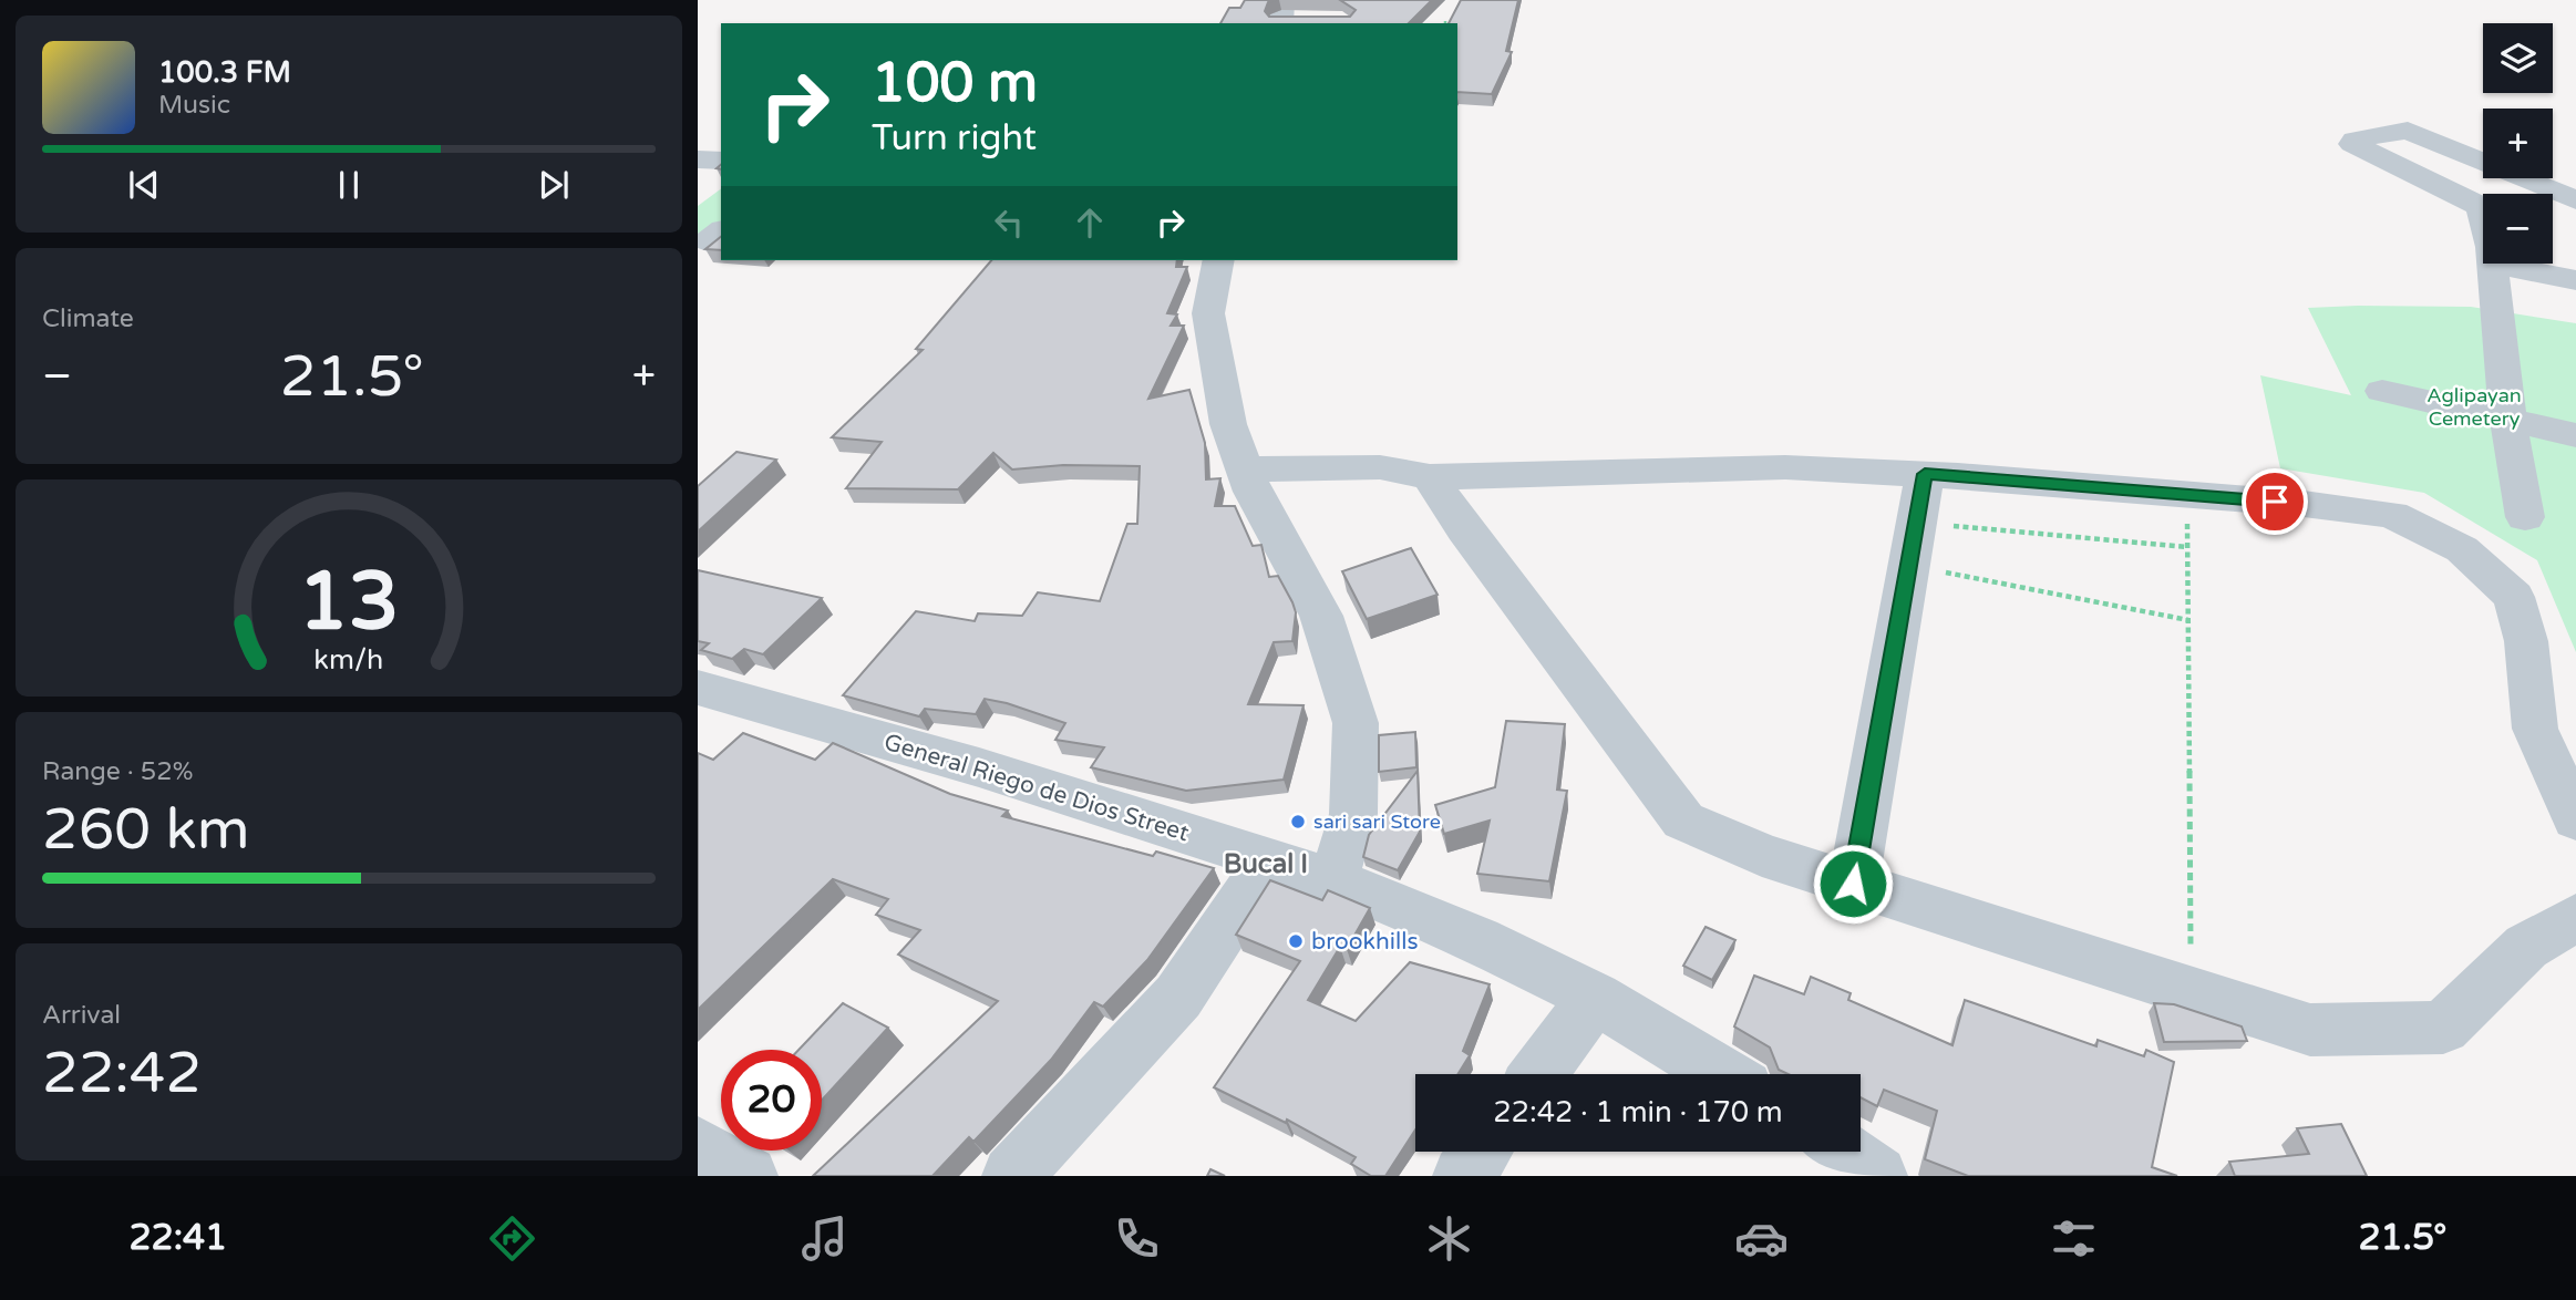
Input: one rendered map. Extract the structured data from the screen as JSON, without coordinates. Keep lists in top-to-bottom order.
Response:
{
  "streets": {
    "street": ["General Riego de Dios Street"]
  },
  "districts": ["Bucal I"],
  "parks": ["Aglipayan Cemetery"],
  "places": ["sari sari Store", "brookhills"],
  "page": {
    "map_buttons": ["+", "−"],
    "turn": ["100 m", "Turn right"],
    "song": ["100.3 FM", "Music"],
    "tile": [
      "Climate",
      ["Range · 52%", "260 km"],
      ["Arrival", "22:42"]
    ],
    "heat": ["−", "21.5°", "+"],
    "limit": "20",
    "trip": "22:42 · 1 min · 170 m",
    "tabs": ["22:41", "21.5°"],
    "gauge": ["13", "km/h"]
  }
}
